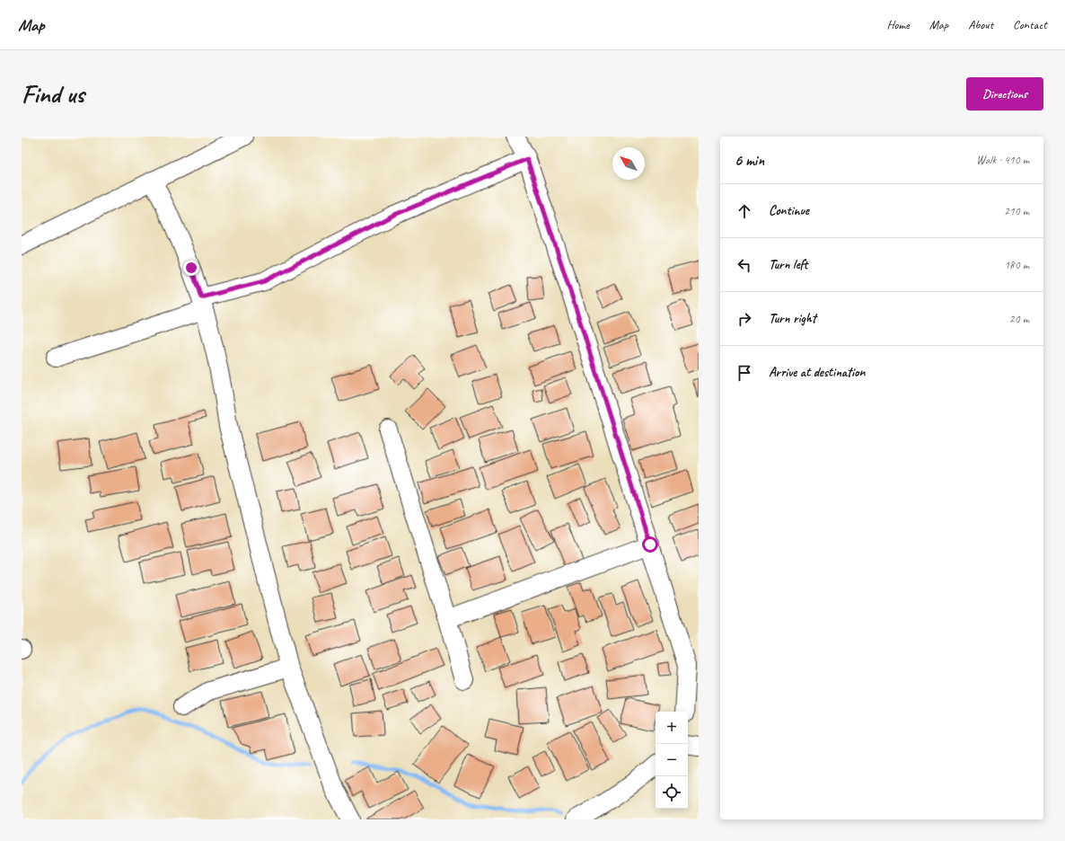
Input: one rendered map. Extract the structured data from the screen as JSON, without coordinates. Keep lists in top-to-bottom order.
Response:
{
  "north": "top left",
  "page": {
    "header": "Map",
    "nav": [
      "Home",
      "Map",
      "About",
      "Contact"
    ],
    "buttons": "Directions",
    "title": "Find us",
    "heading": ["6 min", "Walk · 410 m"],
    "list": [
      ["Continue", "210 m"],
      ["Turn left", "180 m"],
      ["Turn right", "20 m"],
      "Arrive at destination"
    ],
    "map_buttons": ["+", "−"]
  }
}
